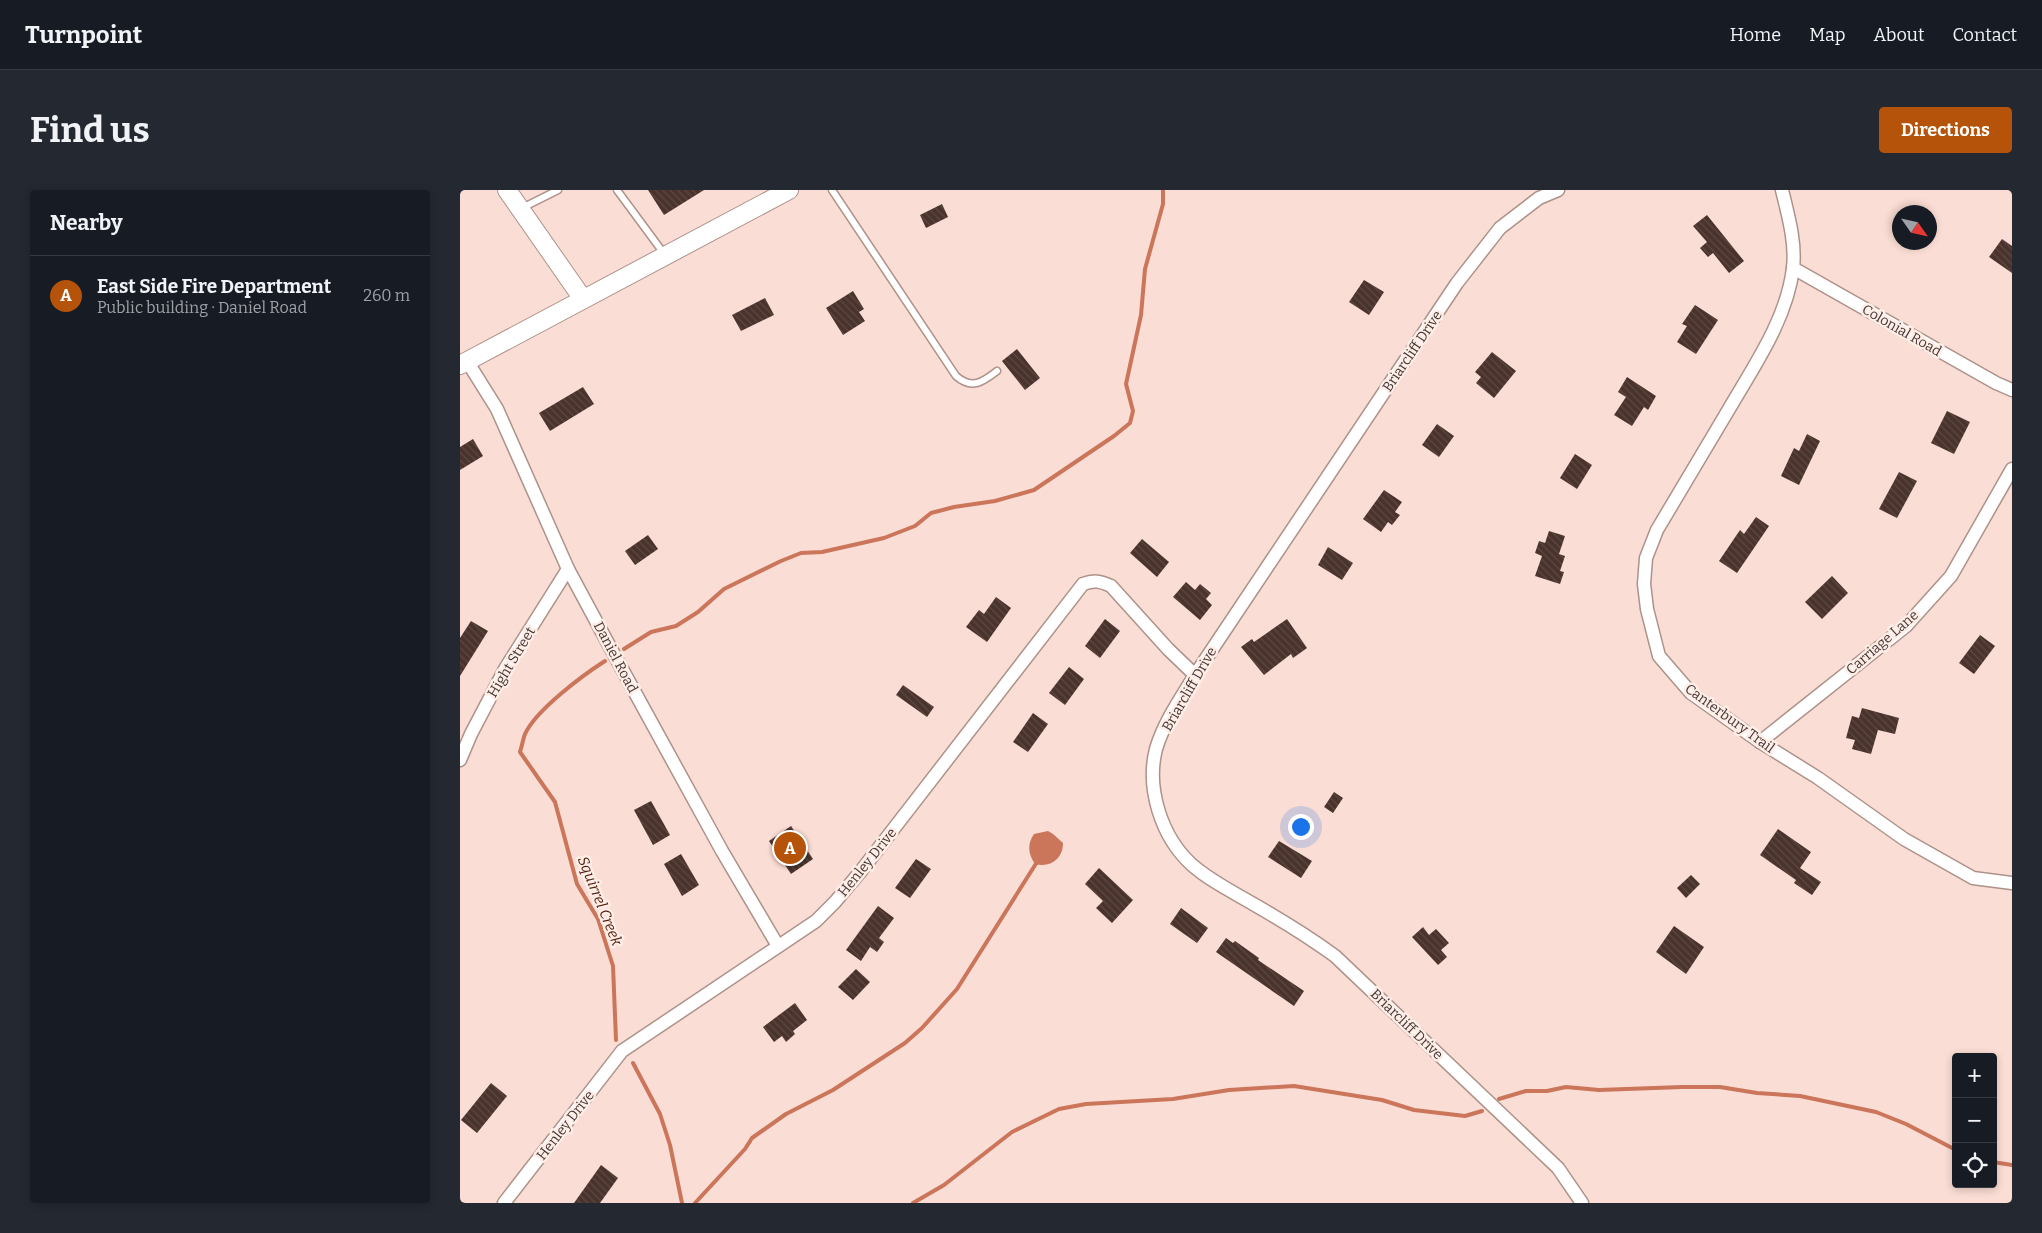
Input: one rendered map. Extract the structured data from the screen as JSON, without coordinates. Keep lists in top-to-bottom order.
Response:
{
  "streets": {
    "street": [
      "Colonial Road",
      "Briarcliff Drive",
      "Carriage Lane",
      "Daniel Road",
      "Hight Street",
      "Canterbury Trail",
      "Henley Drive"
    ]
  },
  "crossings": [
    ["Colonial Road", "Canterbury Trail"],
    ["Briarcliff Drive", "Henley Drive"],
    ["Carriage Lane", "Canterbury Trail"],
    ["Daniel Road", "Hight Street"],
    ["Daniel Road", "Henley Drive"]
  ],
  "water": ["Squirrel Creek"],
  "north": "bottom right",
  "page": {
    "header": "Turnpoint",
    "nav": [
      "Home",
      "Map",
      "About",
      "Contact"
    ],
    "buttons": "Directions",
    "title": "Find us",
    "heading": "Nearby",
    "list": [
      {
        "mark": "A",
        "name": "East Side Fire Department",
        "note": "Public building · Daniel Road",
        "value": "260 m"
      }
    ],
    "pins": "A",
    "map_buttons": ["+", "−"]
  }
}
